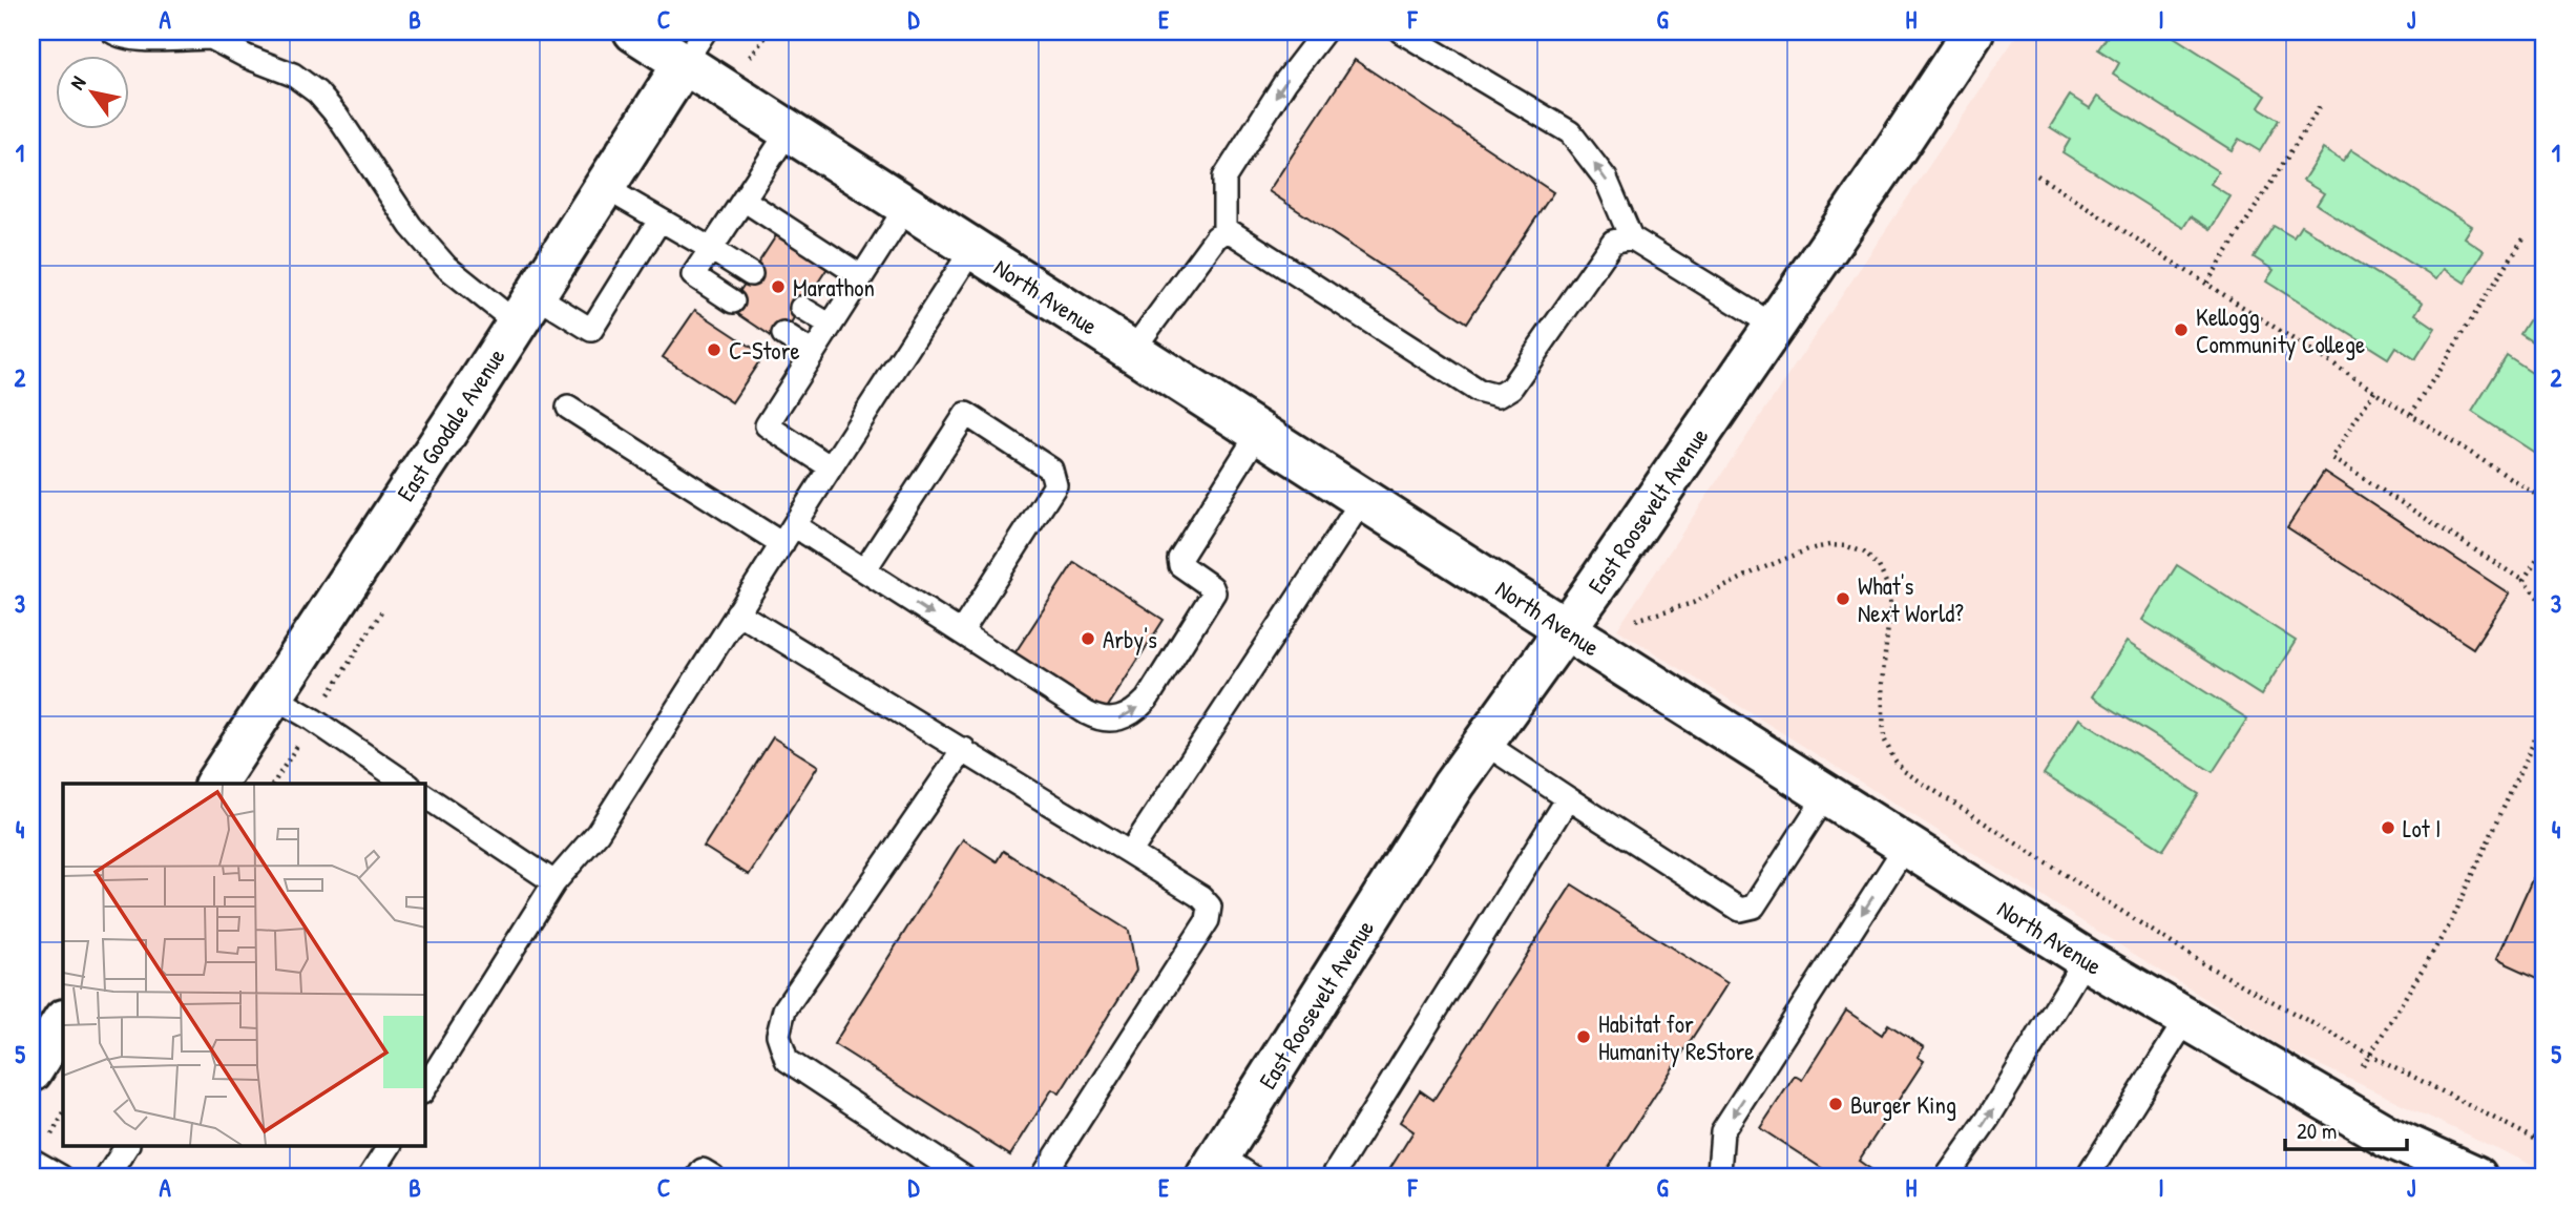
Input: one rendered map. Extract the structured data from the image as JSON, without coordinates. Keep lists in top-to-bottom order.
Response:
{
  "streets": {
    "street": ["North Avenue", "East Goodale Avenue", "East Roosevelt Avenue"]
  },
  "crossings": [
    ["North Avenue", "East Goodale Avenue"],
    ["North Avenue", "East Roosevelt Avenue"]
  ],
  "places": [
    "Marathon",
    "Kellogg Community College",
    "C-Store",
    "What's Next World?",
    "Arby's",
    "Lot I",
    "Habitat for Humanity ReStore",
    "Burger King"
  ],
  "scale_bar": "20 m",
  "north": "top left",
  "grid": {
    "columns": [
      "A",
      "B",
      "C",
      "D",
      "E",
      "F",
      "G",
      "H",
      "I",
      "J"
    ],
    "rows": [
      "1",
      "2",
      "3",
      "4",
      "5"
    ]
  }
}
